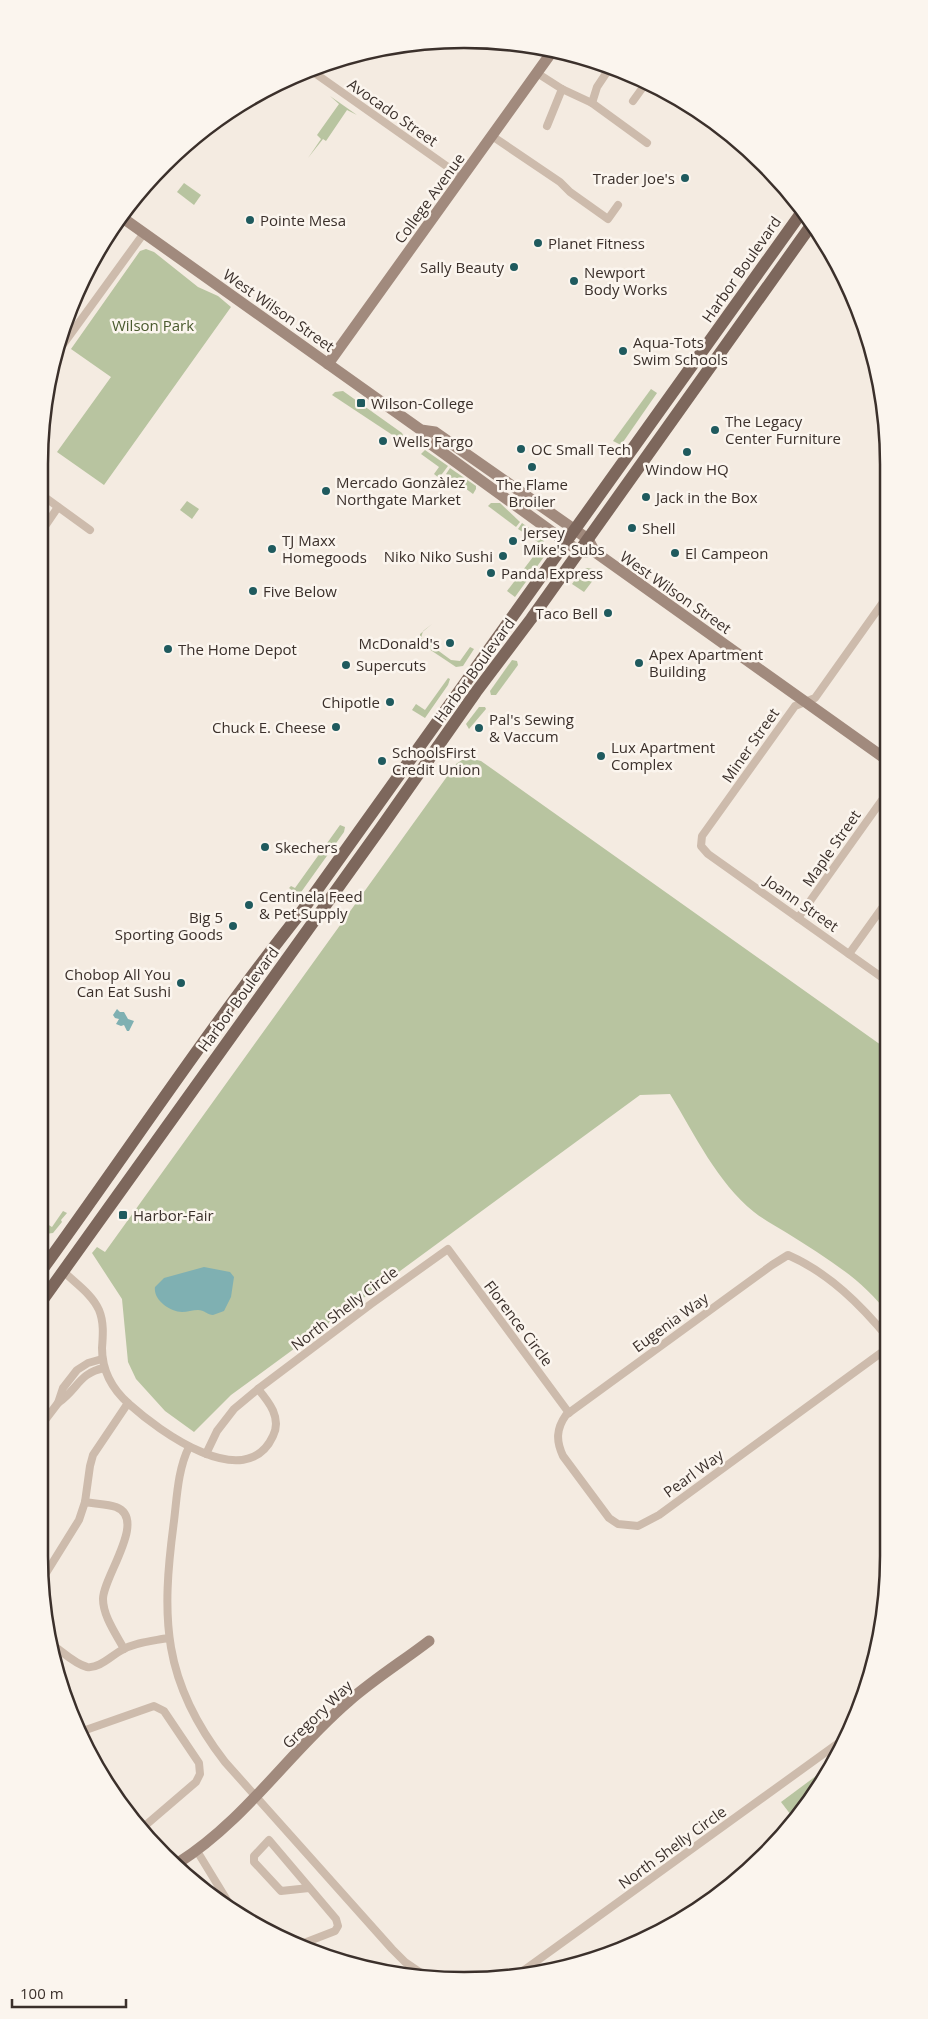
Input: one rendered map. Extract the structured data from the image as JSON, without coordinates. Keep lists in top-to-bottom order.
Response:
{
  "streets": {
    "main road": ["Harbor Boulevard"],
    "street": [
      "Avocado Street",
      "College Avenue",
      "West Wilson Street",
      "Miner Street",
      "Maple Street",
      "Joann Street",
      "North Shelly Circle",
      "Eugenia Way",
      "Florence Circle",
      "Pearl Way",
      "Gregory Way"
    ]
  },
  "crossings": [
    ["Avocado Street", "College Avenue"],
    ["College Avenue", "West Wilson Street"],
    ["Harbor Boulevard", "West Wilson Street"],
    ["West Wilson Street", "Miner Street"],
    ["Miner Street", "Joann Street"],
    ["Maple Street", "Joann Street"],
    ["North Shelly Circle", "Florence Circle"],
    ["Eugenia Way", "Florence Circle"],
    ["Eugenia Way", "Pearl Way"],
    ["Florence Circle", "Pearl Way"]
  ],
  "parks": ["Wilson Park"],
  "places": {
    "other": [
      "Trader Joe's",
      "Pointe Mesa",
      "Planet Fitness",
      "Sally Beauty",
      "Newport Body Works",
      "Aqua-Tots Swim Schools",
      "The Legacy Center Furniture",
      "Wells Fargo",
      "OC Small Tech",
      "Window HQ",
      "The Flame Broiler",
      "Mercado Gonzàlez Northgate Market",
      "Jack in the Box",
      "Shell",
      "Jersey Mike's Subs",
      "TJ Maxx Homegoods",
      "El Campeon",
      "Niko Niko Sushi",
      "Panda Express",
      "Five Below",
      "Taco Bell",
      "McDonald's",
      "The Home Depot",
      "Apex Apartment Building",
      "Supercuts",
      "Chipotle",
      "Chuck E. Cheese",
      "Pal's Sewing & Vaccum",
      "Lux Apartment Complex",
      "SchoolsFirst Credit Union",
      "Skechers",
      "Centinela Feed & Pet Supply",
      "Big 5 Sporting Goods",
      "Chobop All You Can Eat Sushi"
    ],
    "transit": ["Wilson-College", "Harbor-Fair"]
  },
  "scale_bar": "100 m"
}
